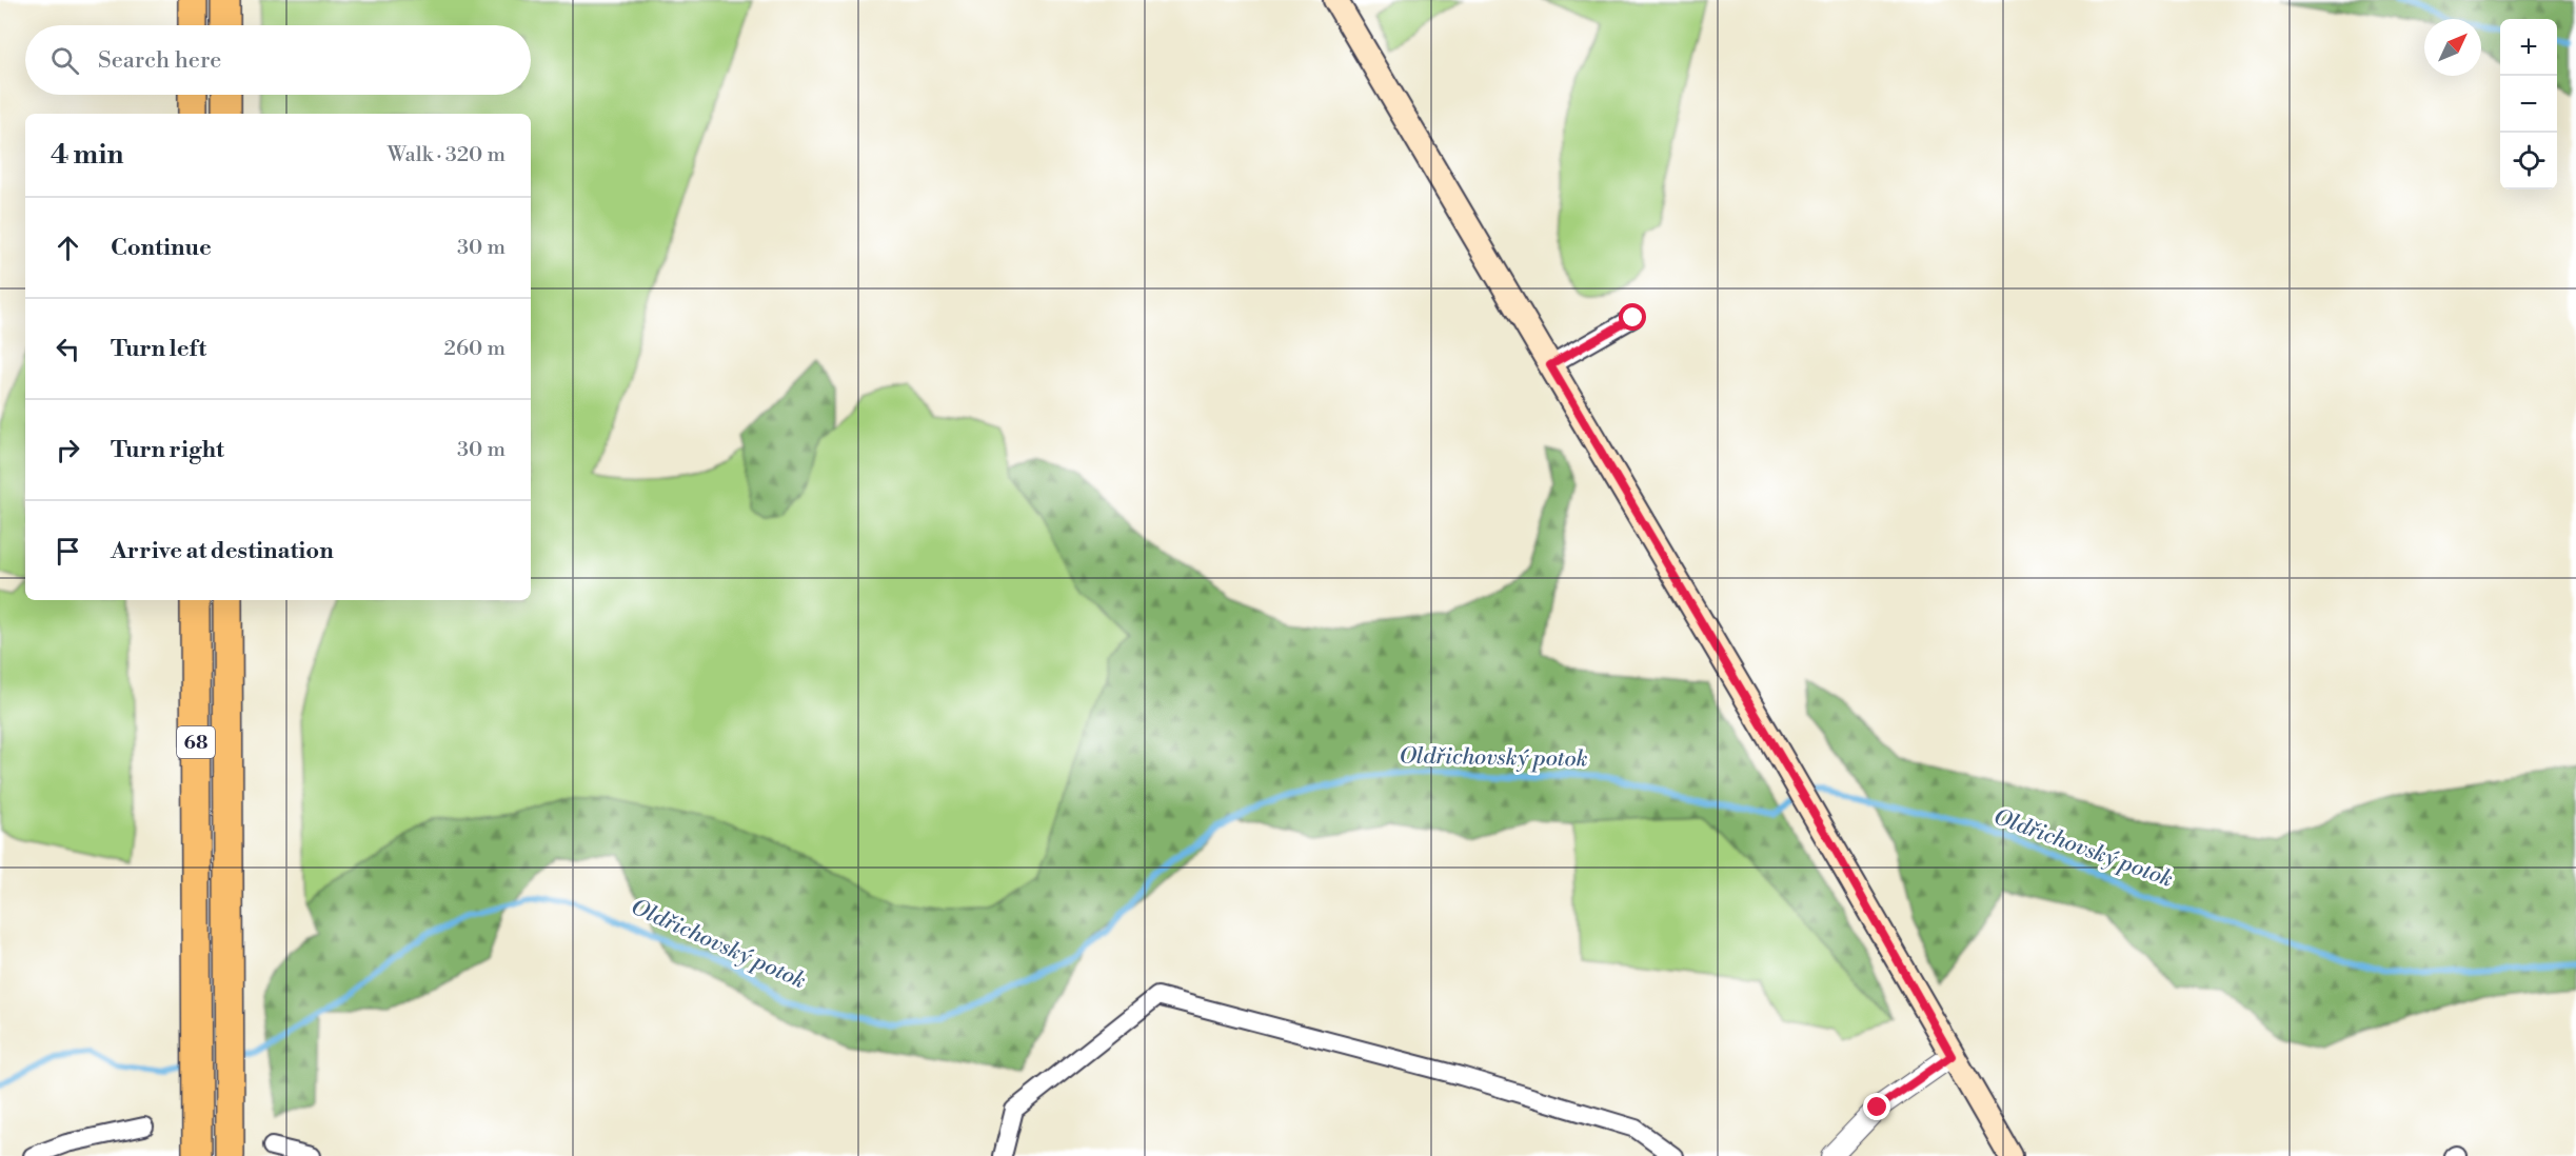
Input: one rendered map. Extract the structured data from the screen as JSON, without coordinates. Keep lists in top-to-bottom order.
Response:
{
  "streets": {
    "highway": ["68"]
  },
  "water": ["Oldřichovský potok"],
  "north": "top right",
  "page": {
    "map_buttons": ["+", "−"],
    "search": "Search here",
    "heading": ["4 min", "Walk · 320 m"],
    "list": [
      ["Continue", "30 m"],
      ["Turn left", "260 m"],
      ["Turn right", "30 m"],
      "Arrive at destination"
    ]
  }
}
